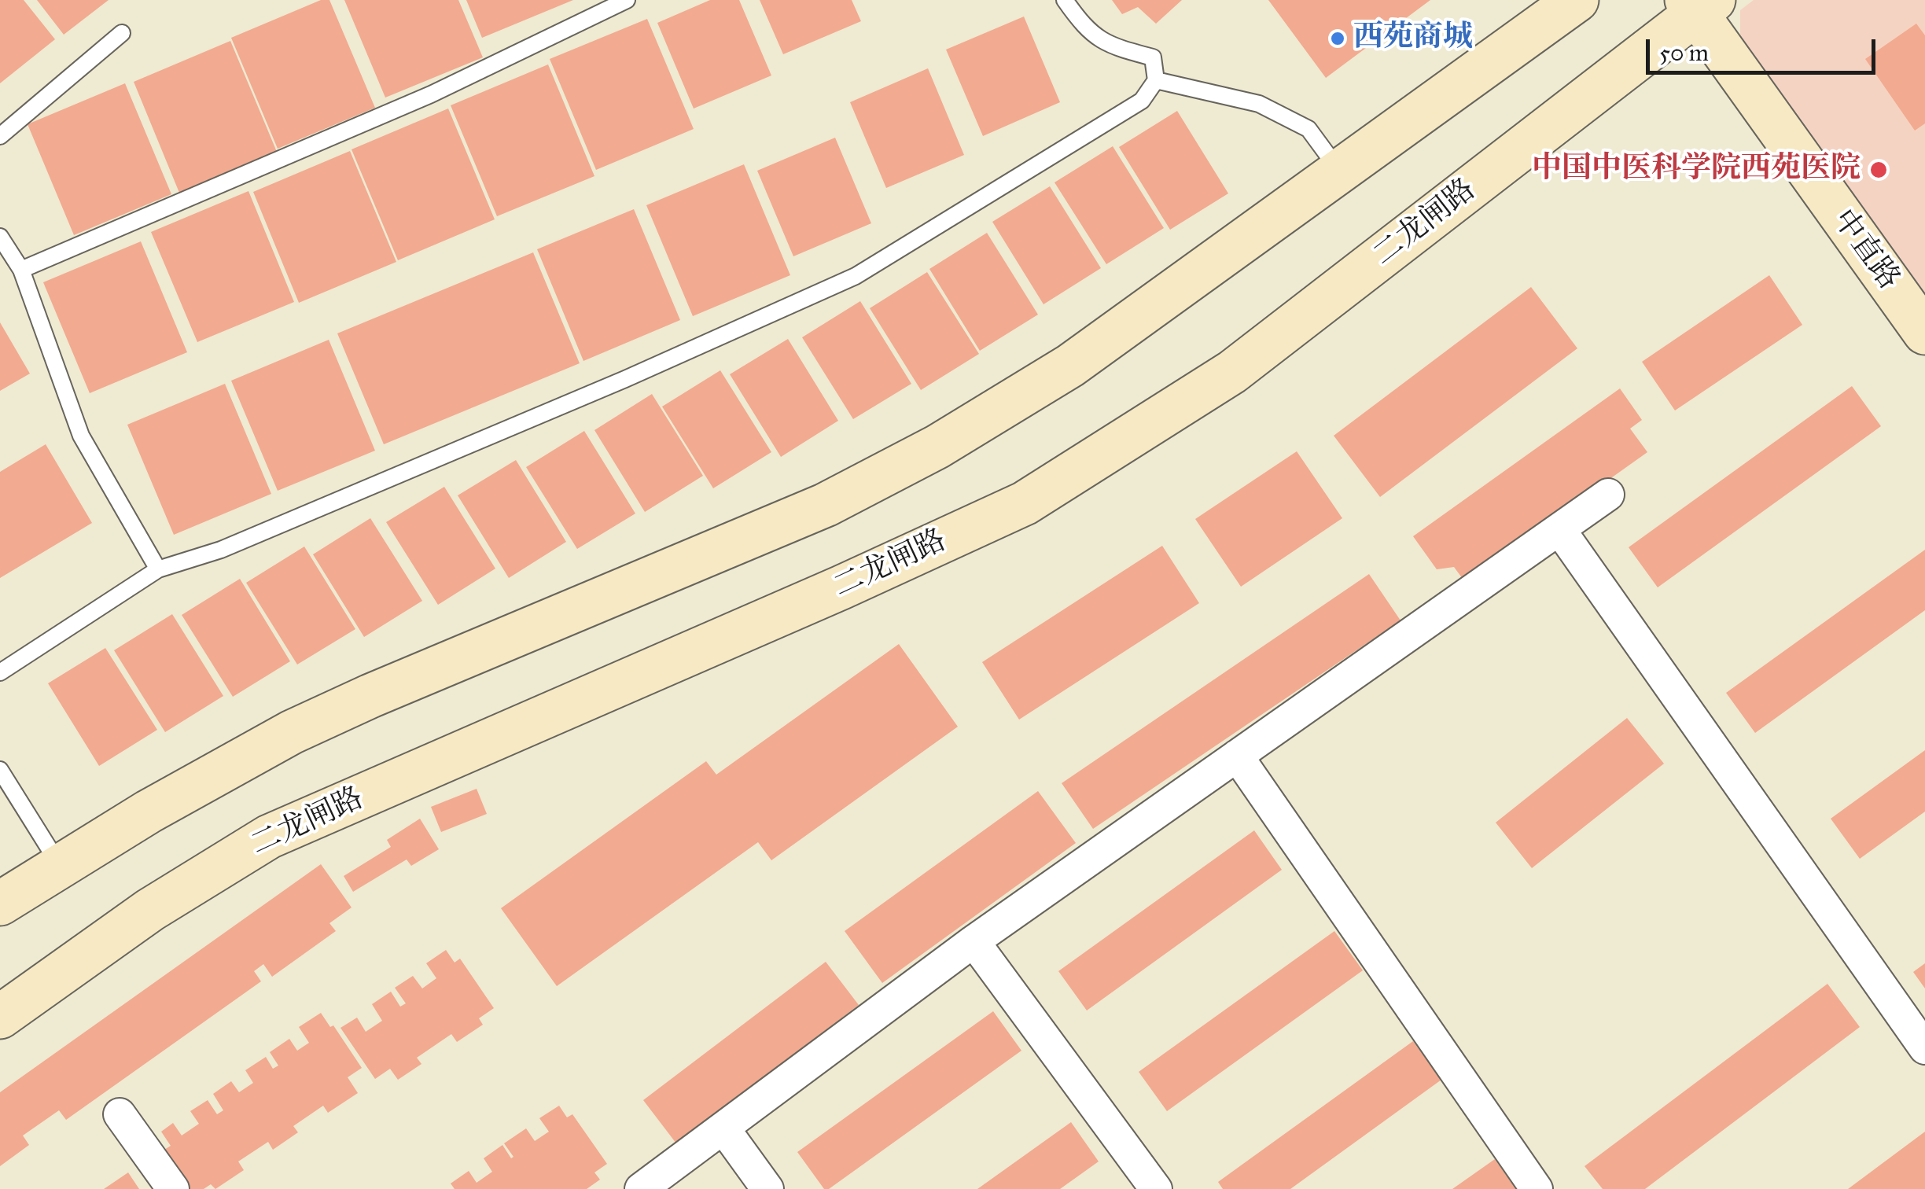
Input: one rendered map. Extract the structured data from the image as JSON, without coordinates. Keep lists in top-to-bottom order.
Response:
{
  "streets": {
    "main road": ["二龙闸路", "中直路"]
  },
  "crossings": [
    ["二龙闸路", "中直路"]
  ],
  "places": ["西苑商城", "中国中医科学院西苑医院"],
  "scale_bar": "50 m"
}
